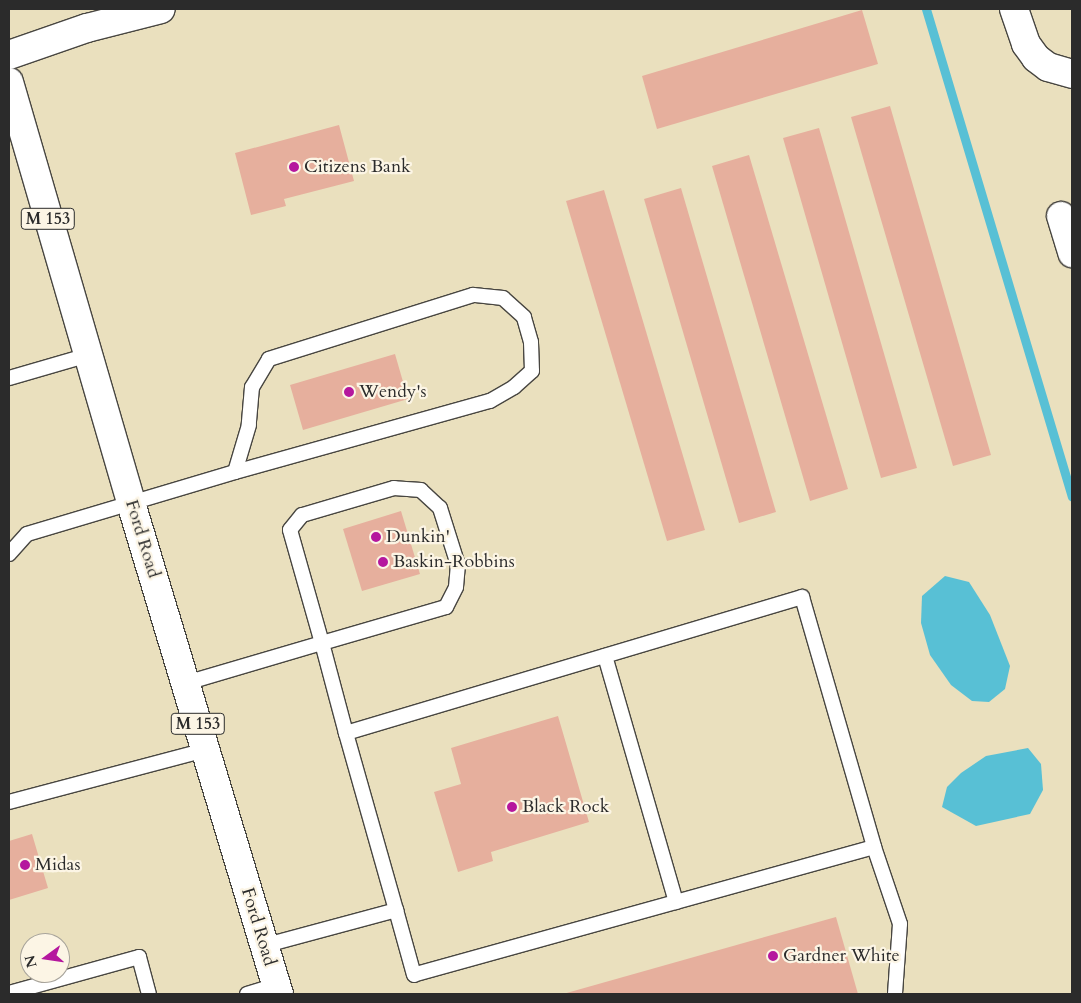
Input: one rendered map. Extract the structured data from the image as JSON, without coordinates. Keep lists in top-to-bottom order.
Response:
{
  "streets": {
    "main road": ["M 153", "Ford Road"]
  },
  "places": [
    "Citizens Bank",
    "Wendy's",
    "Dunkin'",
    "Baskin-Robbins",
    "Black Rock",
    "Midas",
    "Gardner White"
  ],
  "north": "left"
}
